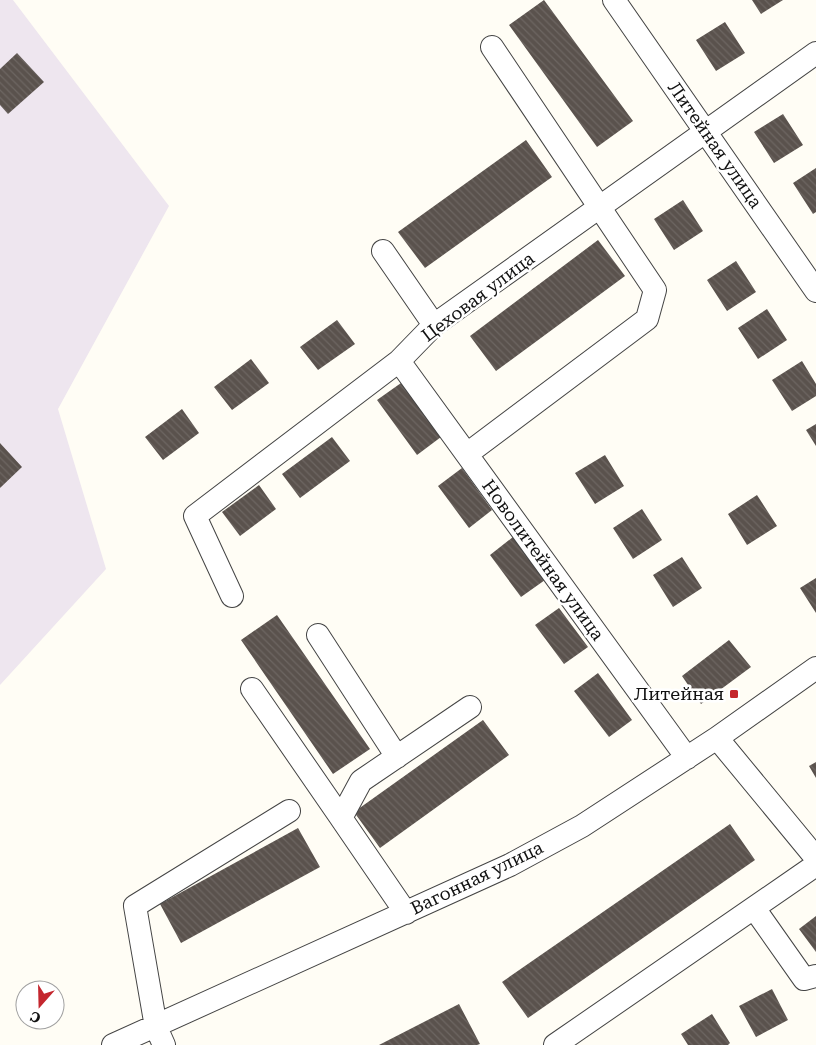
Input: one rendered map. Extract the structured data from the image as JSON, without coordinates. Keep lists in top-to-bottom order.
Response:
{
  "streets": {
    "street": [
      "Литейная улица",
      "Цеховая улица",
      "Новолитейная улица",
      "Вагонная улица"
    ]
  },
  "crossings": [
    ["Литейная улица", "Цеховая улица"],
    ["Цеховая улица", "Новолитейная улица"],
    ["Новолитейная улица", "Вагонная улица"]
  ],
  "places": {
    "transit": ["Литейная"]
  },
  "north": "bottom"
}
